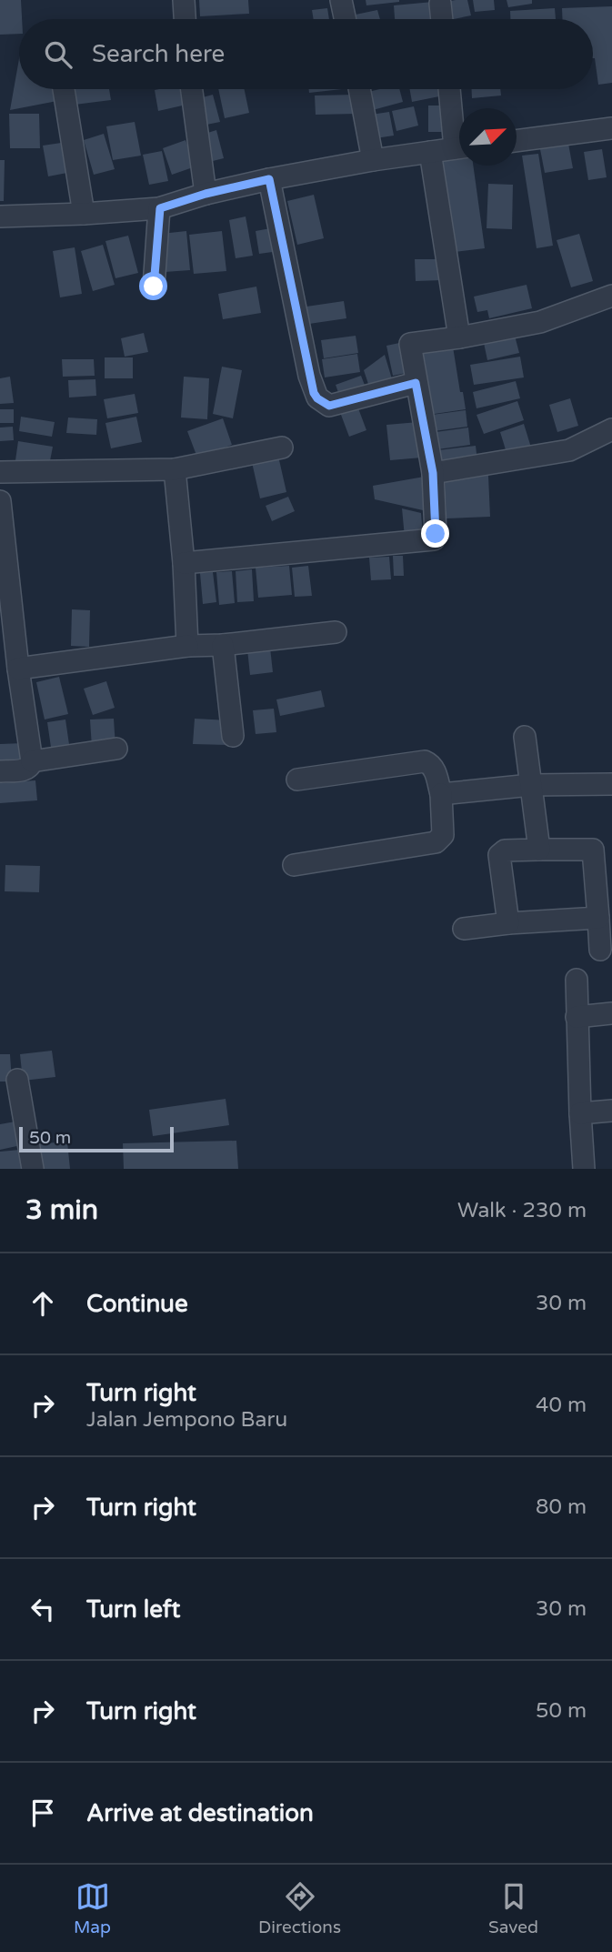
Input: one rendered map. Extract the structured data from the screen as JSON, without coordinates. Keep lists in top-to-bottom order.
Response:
{
  "scale_bar": "50 m",
  "north": "top right",
  "page": {
    "search": "Search here",
    "scale": "50 m",
    "heading": ["3 min", "Walk · 230 m"],
    "list": [
      ["Continue", "30 m"],
      ["Turn right", "Jalan Jempono Baru", "40 m"],
      ["Turn right", "80 m"],
      ["Turn left", "30 m"],
      ["Turn right", "50 m"],
      "Arrive at destination"
    ],
    "nav": ["Map", "Directions", "Saved"]
  }
}
